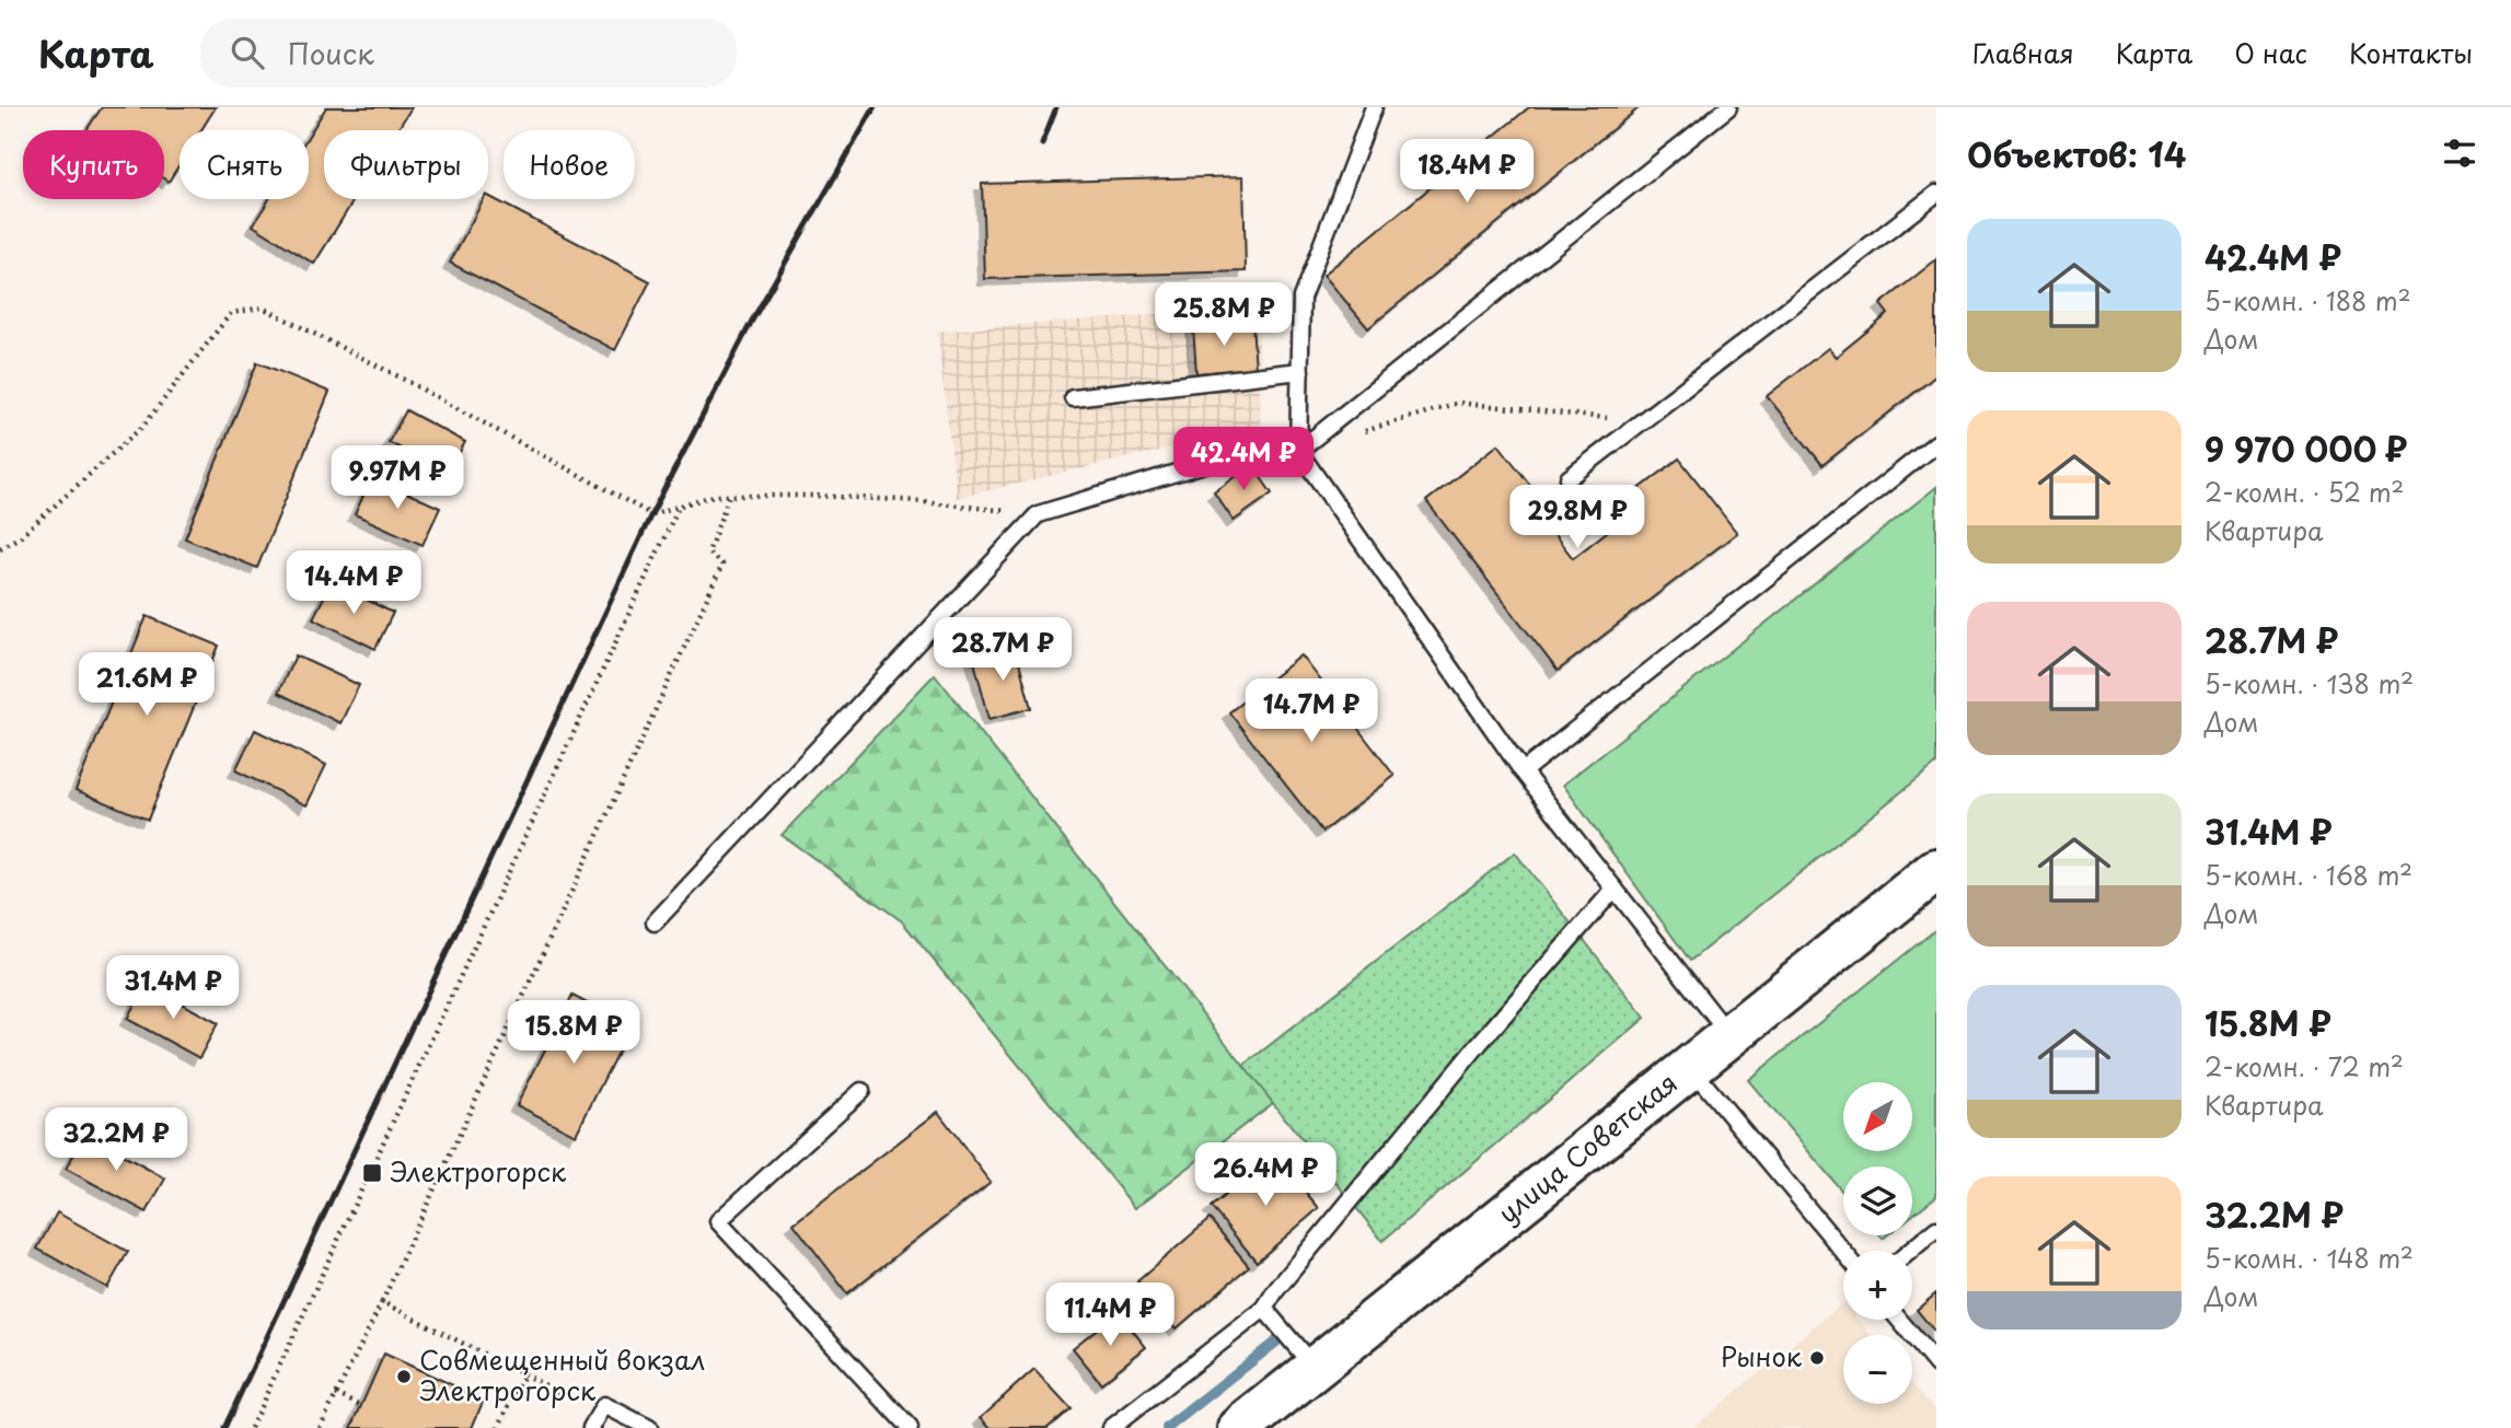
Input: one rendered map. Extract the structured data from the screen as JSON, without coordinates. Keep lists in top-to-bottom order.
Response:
{
  "streets": {
    "street": ["улица Советская"]
  },
  "places": {
    "transit": ["Электрогорск"],
    "other": ["Рынок", "Совмещенный вокзал Электрогорск"]
  },
  "north": "bottom left",
  "page": {
    "header": "Карта",
    "search": "Поиск",
    "nav": [
      "Главная",
      "Карта",
      "О нас",
      "Контакты"
    ],
    "heading": "Объектов: 14",
    "chip": [
      "Купить",
      "Снять",
      "Фильтры",
      "Новое"
    ],
    "price": [
      "18.4M ₽",
      "25.8M ₽",
      "42.4M ₽",
      "9.97M ₽",
      "29.8M ₽",
      "14.4M ₽",
      "28.7M ₽",
      "21.6M ₽",
      "14.7M ₽",
      "31.4M ₽",
      "15.8M ₽",
      "32.2M ₽",
      "26.4M ₽",
      "11.4M ₽"
    ],
    "list": [
      {
        "name": "42.4M ₽",
        "note": "5-комн. · 188 m² · Дом"
      },
      {
        "name": "9 970 000 ₽",
        "note": "2-комн. · 52 m² · Квартира"
      },
      {
        "name": "28.7M ₽",
        "note": "5-комн. · 138 m² · Дом"
      },
      {
        "name": "31.4M ₽",
        "note": "5-комн. · 168 m² · Дом"
      },
      {
        "name": "15.8M ₽",
        "note": "2-комн. · 72 m² · Квартира"
      },
      {
        "name": "32.2M ₽",
        "note": "5-комн. · 148 m² · Дом"
      }
    ],
    "map_buttons": ["+", "−"]
  }
}
